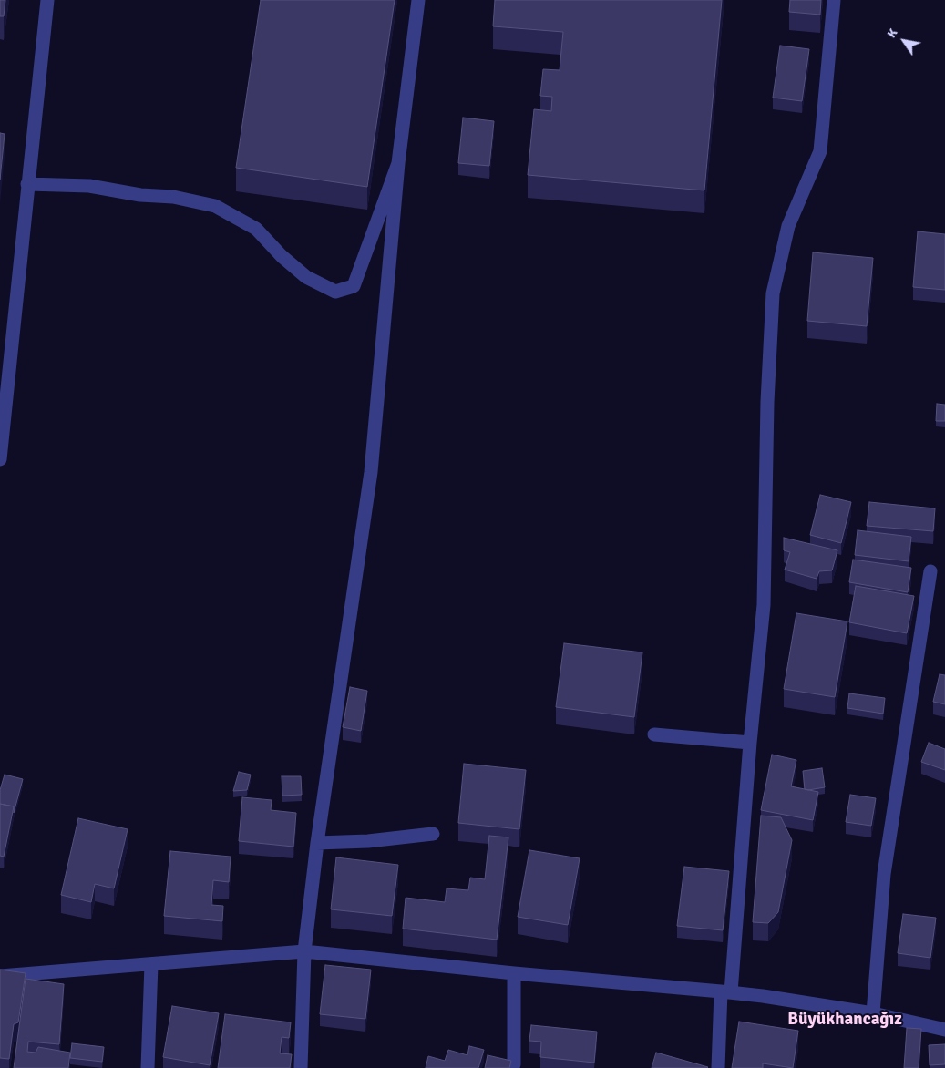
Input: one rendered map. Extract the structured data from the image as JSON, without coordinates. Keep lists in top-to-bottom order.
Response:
{
  "districts": ["Büyükhancağız"],
  "north": "top left"
}
